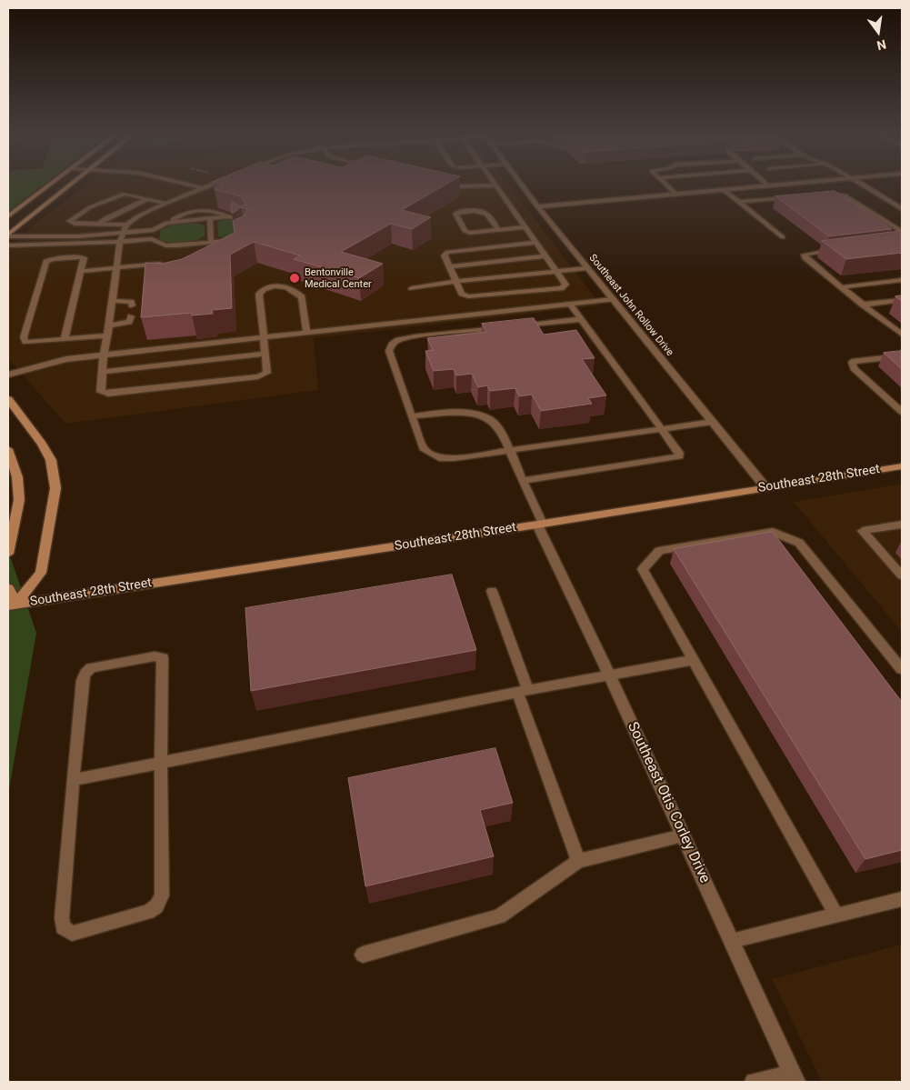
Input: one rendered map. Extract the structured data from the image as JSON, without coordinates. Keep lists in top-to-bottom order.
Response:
{
  "streets": {
    "main road": ["Southeast 28th Street"],
    "street": ["Southeast John Rollow Drive", "Southeast Otis Corley Drive"]
  },
  "crossings": [
    ["Southeast John Rollow Drive", "Southeast 28th Street"],
    ["Southeast 28th Street", "Southeast Otis Corley Drive"]
  ],
  "places": ["Bentonville Medical Center"],
  "north": "bottom"
}
